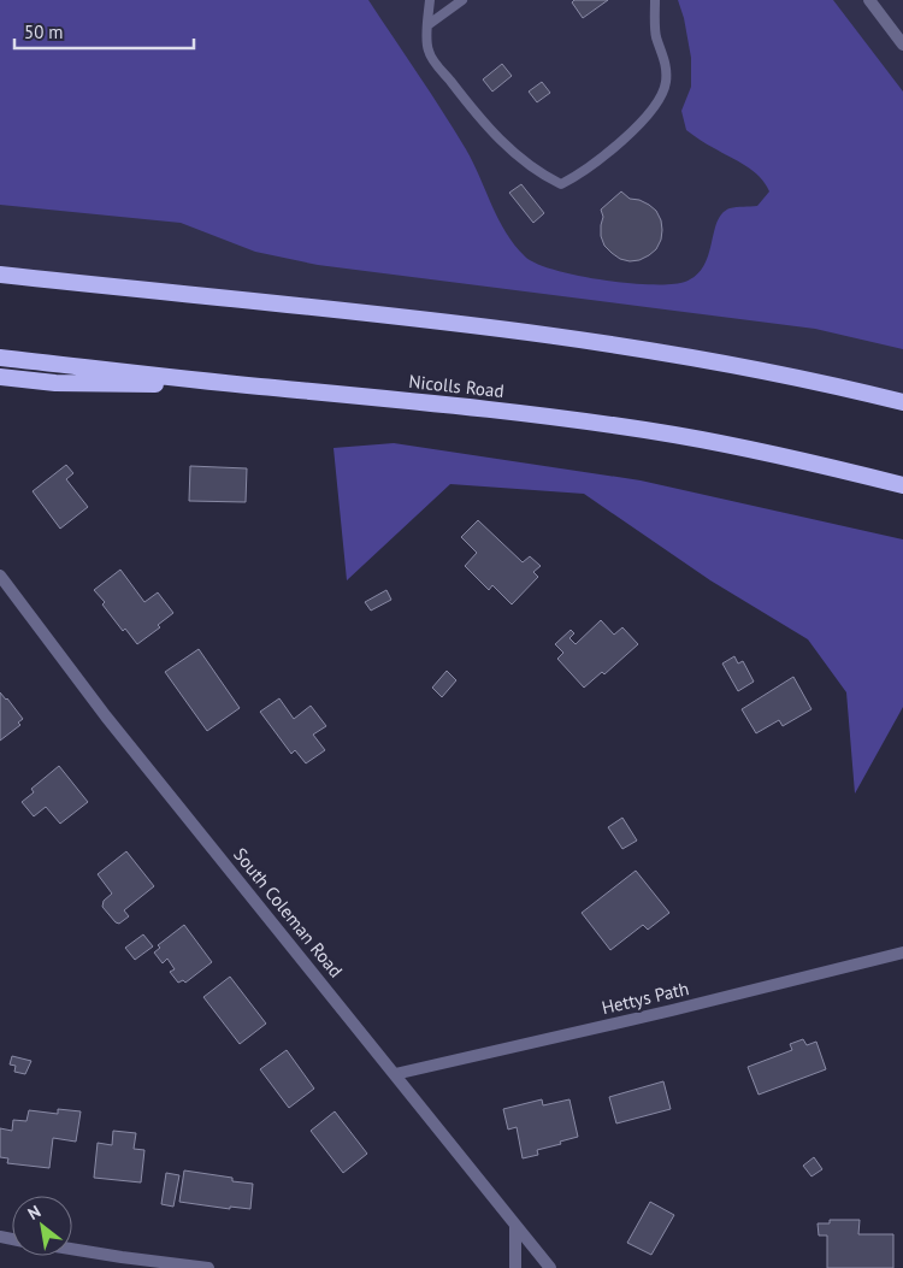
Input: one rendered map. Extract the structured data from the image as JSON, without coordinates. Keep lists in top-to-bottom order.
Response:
{
  "streets": {
    "highway": ["Nicolls Road"],
    "street": ["South Coleman Road", "Hettys Path"]
  },
  "crossings": [
    ["South Coleman Road", "Hettys Path"]
  ],
  "scale_bar": "50 m",
  "north": "top left"
}
